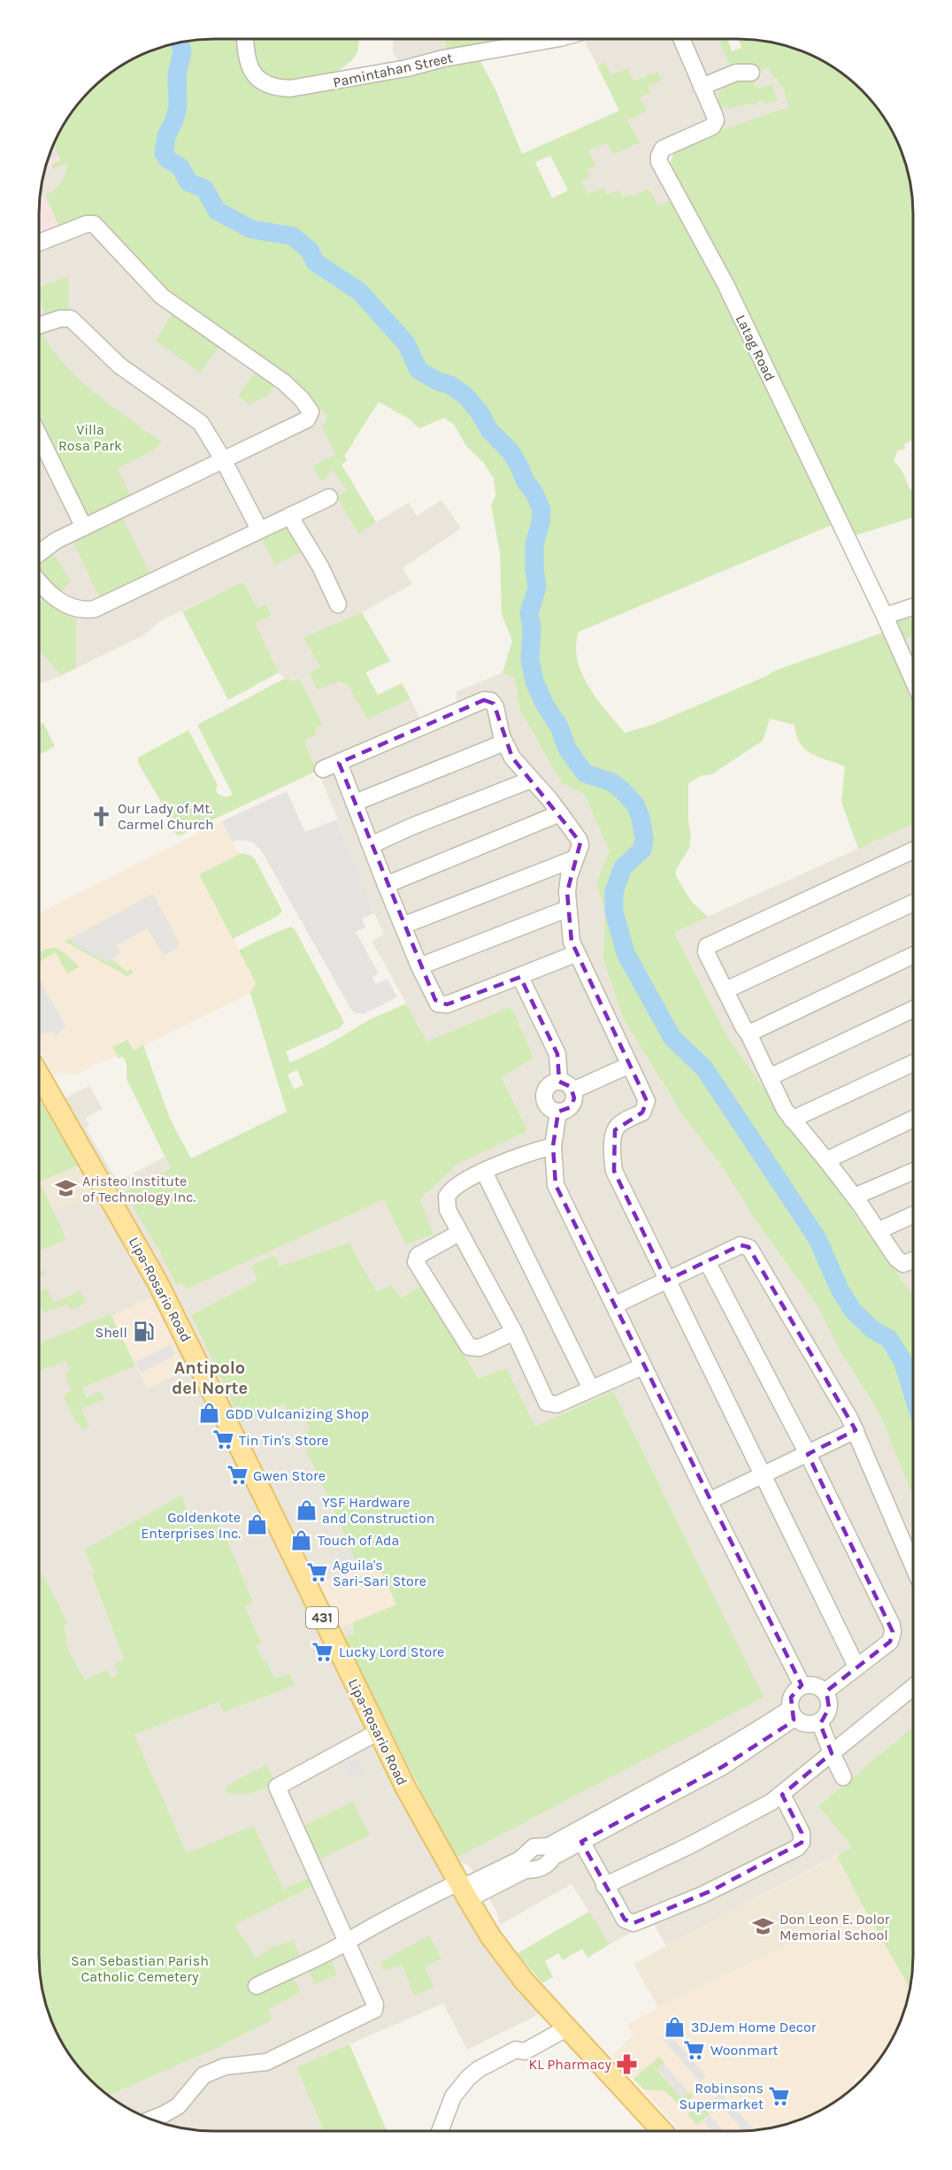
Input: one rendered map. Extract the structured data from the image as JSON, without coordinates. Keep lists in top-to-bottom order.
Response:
{
  "streets": {
    "main road": ["Lipa-Rosario Road", "431"],
    "street": ["Pamintahan Street", "Latag Road"]
  },
  "districts": ["Antipolo del Norte"],
  "parks": ["Villa Rosa Park", "San Sebastian Parish Catholic Cemetery"],
  "places": {
    "church": ["Our Lady of Mt. Carmel Church"],
    "school or university": ["Aristeo Institute of Technology Inc.", "Don Leon E. Dolor Memorial School"],
    "fuel station": ["Shell"],
    "shop": [
      "GDD Vulcanizing Shop",
      "YSF Hardware and Construction",
      "Goldenkote Enterprises Inc.",
      "Touch of Ada",
      "3DJem Home Decor"
    ],
    "supermarket": [
      "Tin Tin's Store",
      "Gwen Store",
      "Aguila's Sari-Sari Store",
      "Lucky Lord Store",
      "Woonmart",
      "Robinsons Supermarket"
    ],
    "pharmacy": ["KL Pharmacy"]
  }
}
